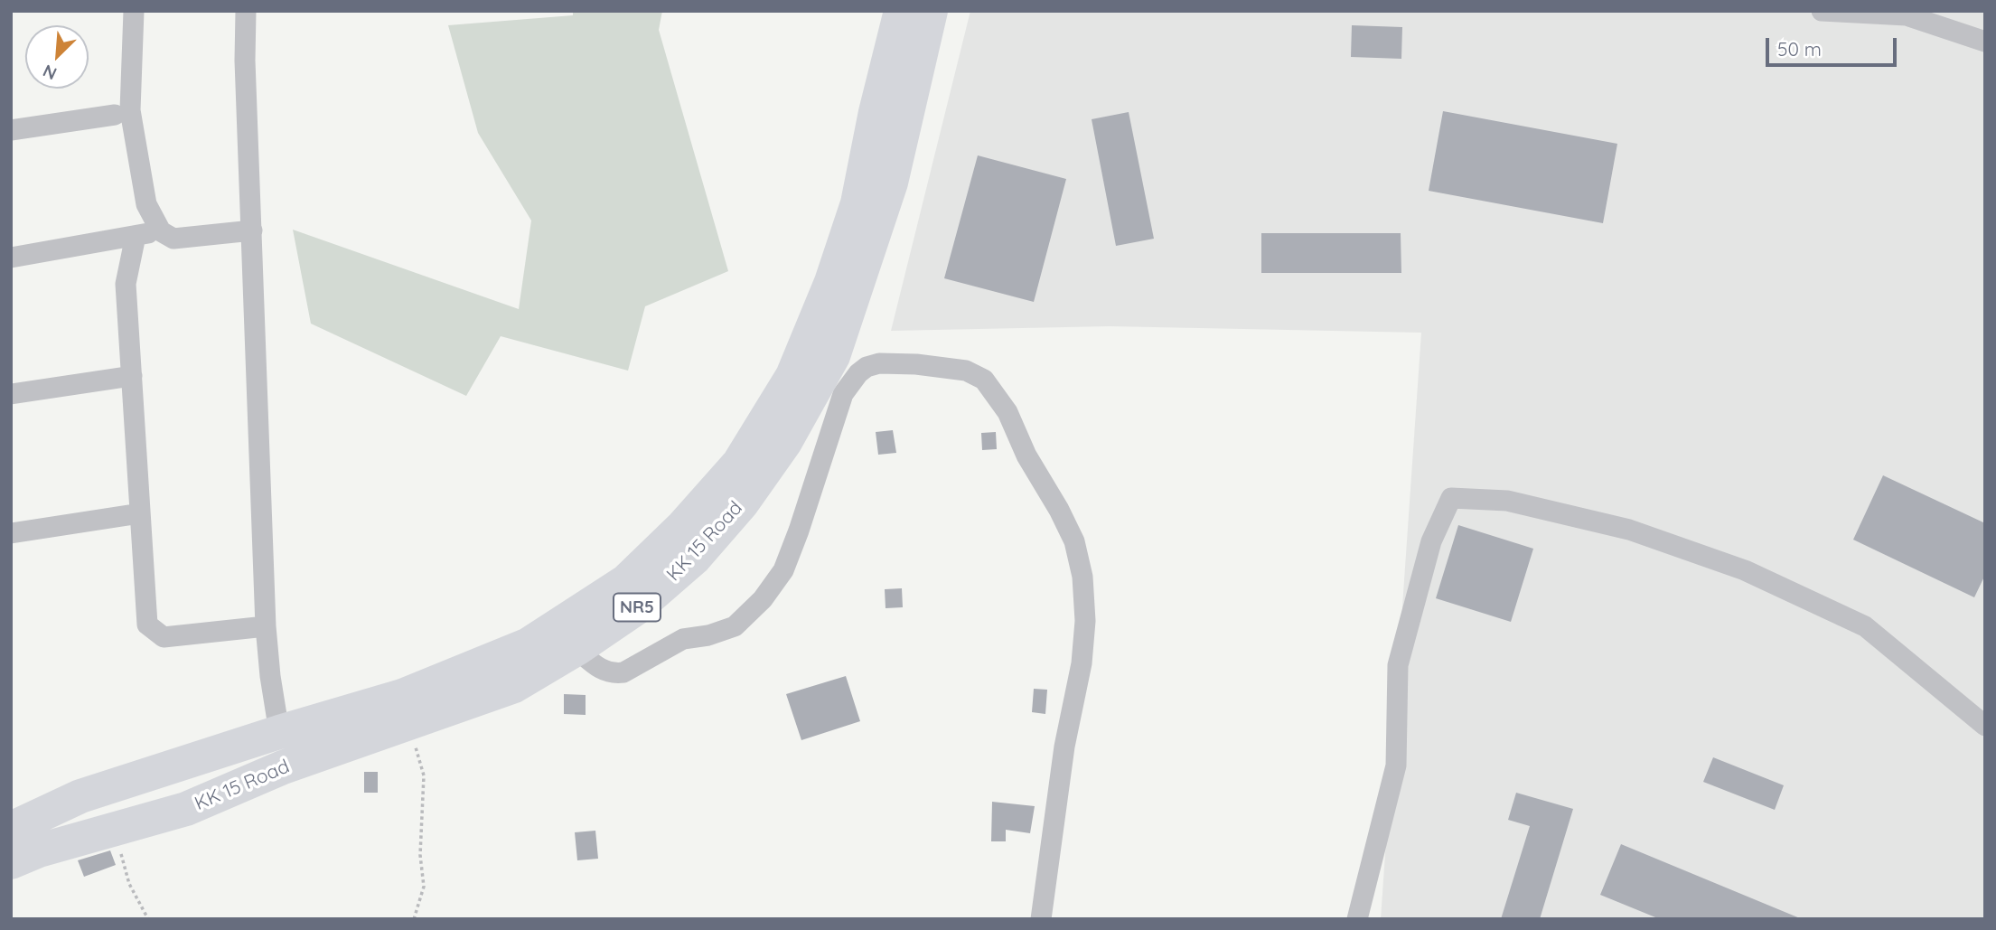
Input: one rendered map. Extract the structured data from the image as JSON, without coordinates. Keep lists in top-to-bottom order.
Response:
{
  "streets": {
    "highway": ["KK 15 Road", "NR5"]
  },
  "scale_bar": "50 m",
  "north": "bottom left"
}
